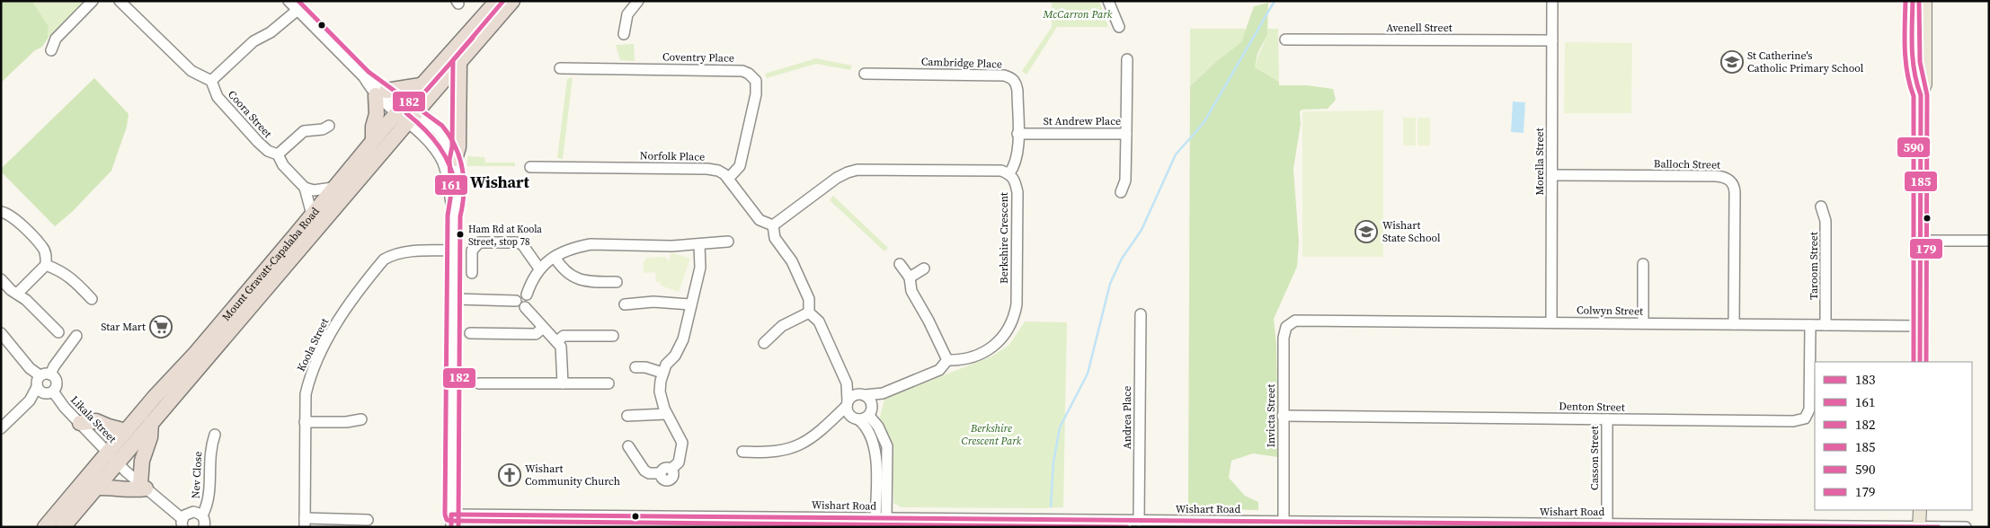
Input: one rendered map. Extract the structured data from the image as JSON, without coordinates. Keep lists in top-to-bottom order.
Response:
{
  "streets": {
    "highway": ["Mount Gravatt-Capalaba Road"],
    "street": [
      "Avenell Street",
      "Coventry Place",
      "Cambridge Place",
      "Coora Street",
      "St Andrew Place",
      "Norfolk Place",
      "Morella Street",
      "Balloch Street",
      "Berkshire Crescent",
      "Taroom Street",
      "Colwyn Street",
      "Koola Street",
      "Denton Street",
      "Invicta Street",
      "Andrea Place",
      "Likala Street",
      "Casson Street",
      "Nev Close",
      "Wishart Road"
    ]
  },
  "crossings": [
    ["Avenell Street", "Morella Street"],
    ["Coventry Place", "Norfolk Place"],
    ["Cambridge Place", "St Andrew Place"],
    ["Cambridge Place", "Berkshire Crescent"],
    ["Coora Street", "Mount Gravatt-Capalaba Road"],
    ["Morella Street", "Balloch Street"],
    ["Morella Street", "Colwyn Street"],
    ["Balloch Street", "Colwyn Street"],
    ["Mount Gravatt-Capalaba Road", "Likala Street"],
    ["Taroom Street", "Colwyn Street"],
    ["Colwyn Street", "Denton Street"],
    ["Colwyn Street", "Invicta Street"],
    ["Denton Street", "Invicta Street"],
    ["Denton Street", "Casson Street"],
    ["Invicta Street", "Wishart Road"],
    ["Andrea Place", "Wishart Road"],
    ["Casson Street", "Wishart Road"]
  ],
  "districts": ["Wishart"],
  "parks": ["McCarron Park", "Berkshire Crescent Park"],
  "places": {
    "school or university": ["St Catherine's Catholic Primary School", "Wishart State School"],
    "other": ["Ham Rd at Koola Street, stop 78"],
    "supermarket": ["Star Mart"],
    "church": ["Wishart Community Church"]
  },
  "lines": [
    "transit line 161",
    "transit line 182",
    "transit line 185",
    "transit line 590",
    "transit line 179",
    "transit line 183"
  ],
  "legend": [
    "183",
    "161",
    "182",
    "185",
    "590",
    "179"
  ]
}
